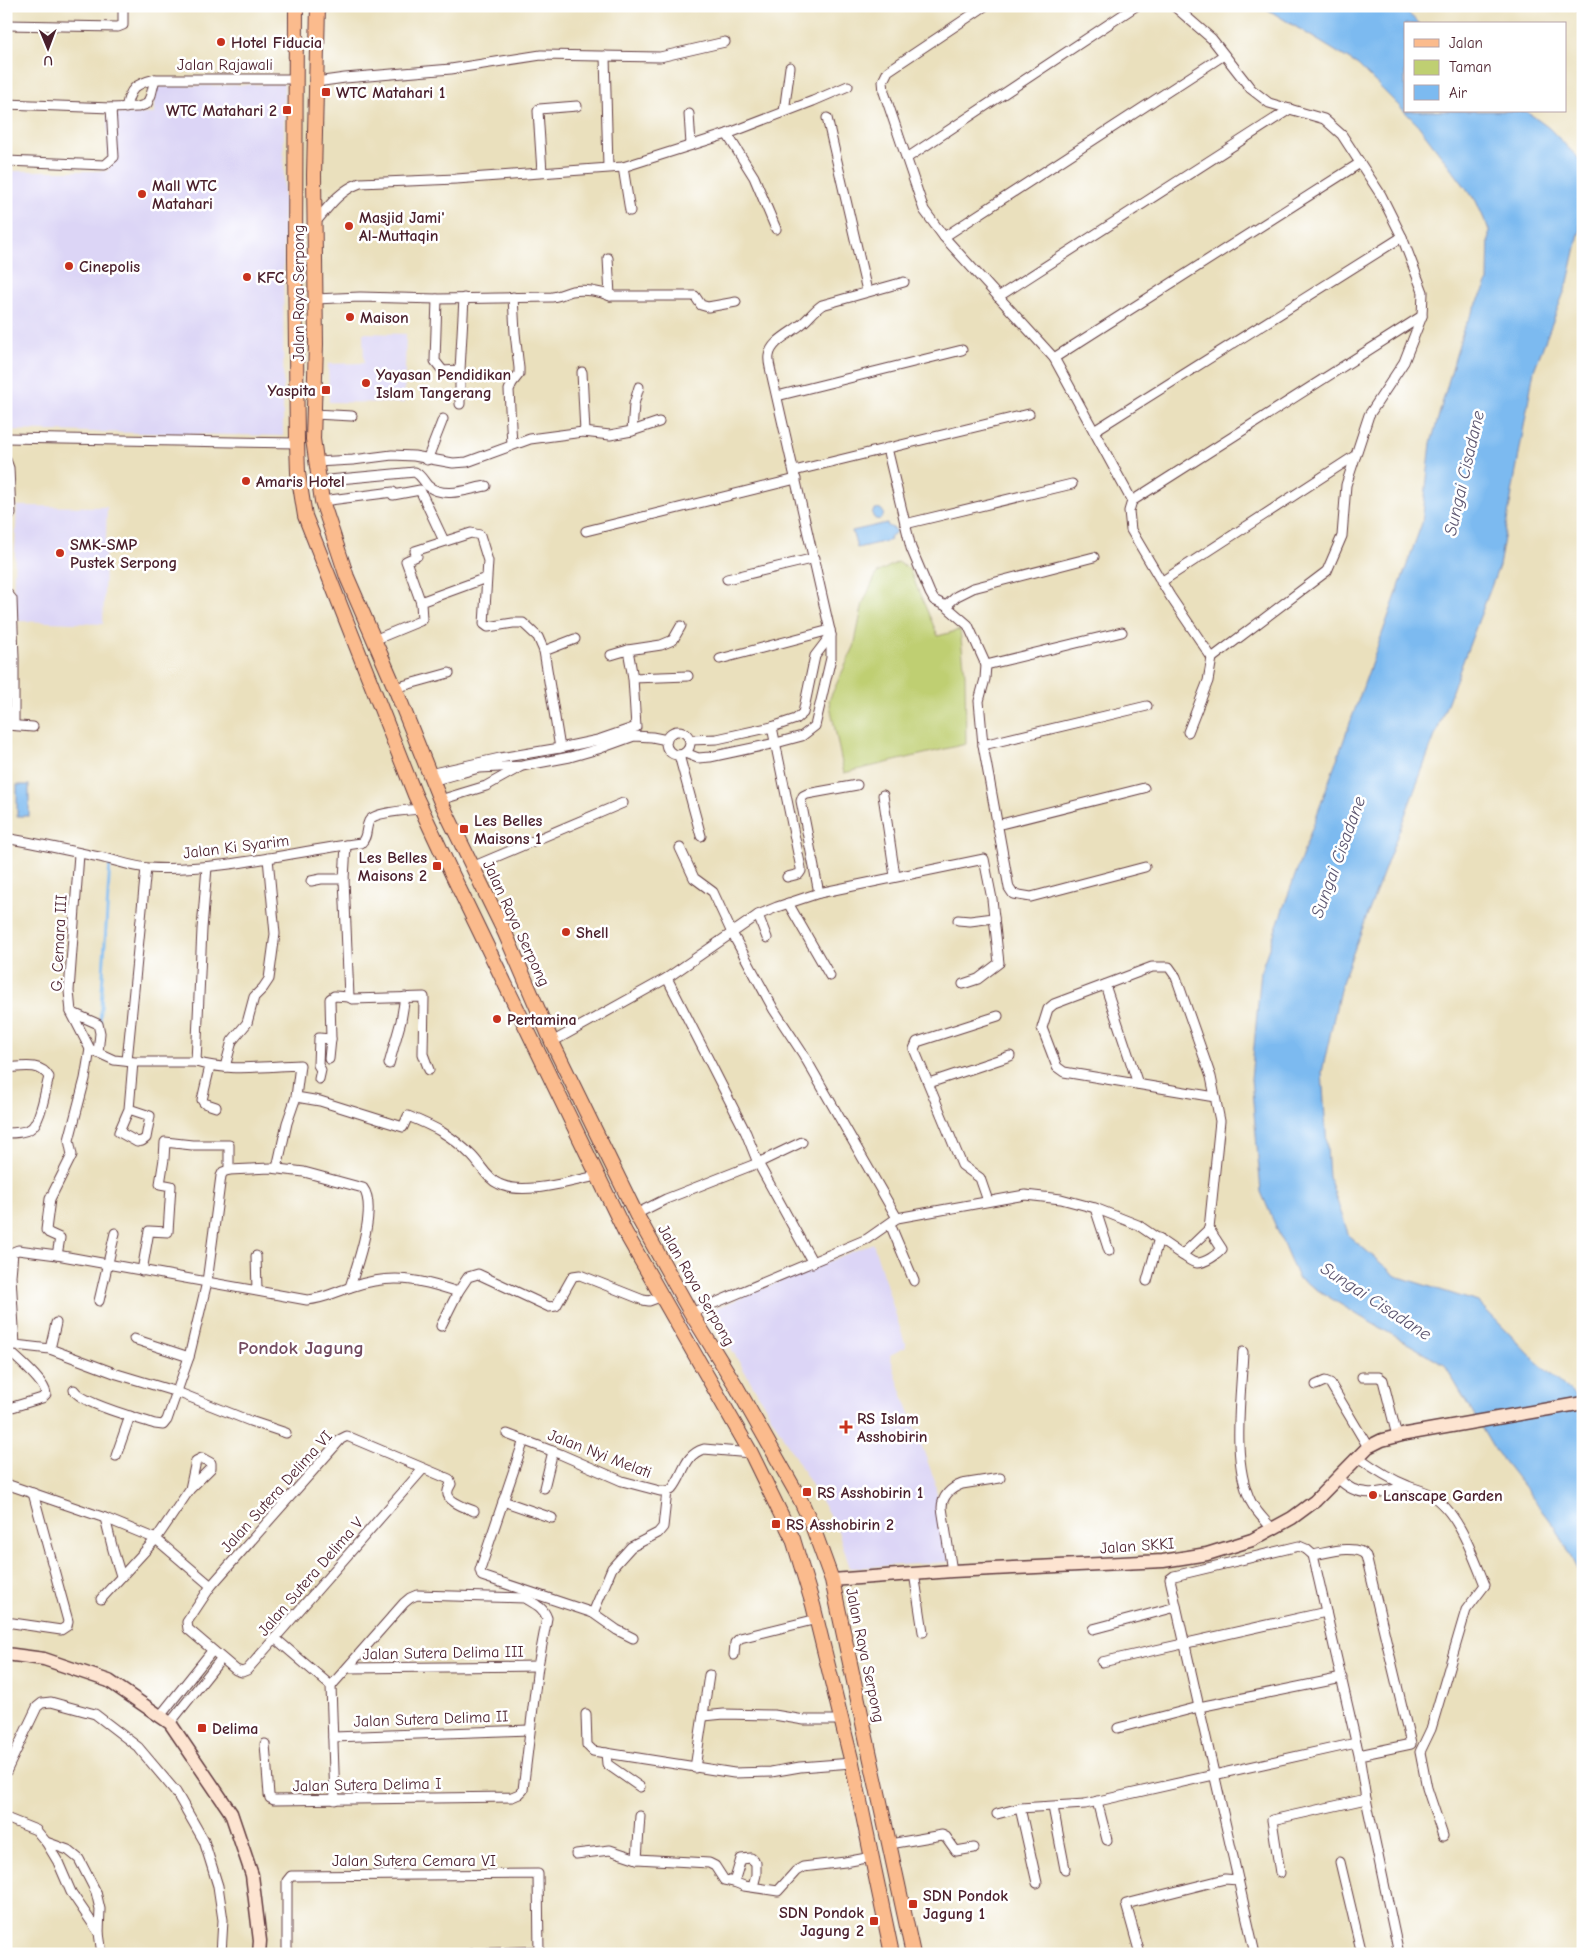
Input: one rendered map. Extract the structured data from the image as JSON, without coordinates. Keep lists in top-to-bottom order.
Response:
{
  "streets": {
    "main road": ["Jalan Raya Serpong", "Jalan SKKI"],
    "street": [
      "Jalan Rajawali",
      "Jalan Ki Syarim",
      "G. Cemara III",
      "Jalan Nyi Melati",
      "Jalan Sutera Delima VI",
      "Jalan Sutera Delima V",
      "Jalan Sutera Delima III",
      "Jalan Sutera Delima II",
      "Jalan Sutera Delima I",
      "Jalan Sutera Cemara VI"
    ]
  },
  "crossings": [
    ["Jalan Rajawali", "Jalan Raya Serpong"],
    ["Jalan Raya Serpong", "Jalan Ki Syarim"],
    ["Jalan Raya Serpong", "Jalan Nyi Melati"],
    ["Jalan Raya Serpong", "Jalan SKKI"],
    ["Jalan Ki Syarim", "G. Cemara III"],
    ["Jalan Sutera Delima VI", "Jalan Sutera Delima V"],
    ["Jalan Sutera Delima II", "Jalan Sutera Delima I"]
  ],
  "districts": ["Pondok Jagung"],
  "water": ["Sungai Cisadane"],
  "places": {
    "other": [
      "Hotel Fiducia",
      "Mall WTC Matahari",
      "Masjid Jami' Al-Muttaqin",
      "Cinepolis",
      "KFC",
      "Maison",
      "Yayasan Pendidikan Islam Tangerang",
      "Amaris Hotel",
      "SMK-SMP Pustek Serpong",
      "Shell",
      "Pertamina",
      "Lanscape Garden"
    ],
    "transit": [
      "WTC Matahari 1",
      "WTC Matahari 2",
      "Yaspita",
      "Les Belles Maisons 1",
      "Les Belles Maisons 2",
      "RS Asshobirin 1",
      "RS Asshobirin 2",
      "Delima",
      "SDN Pondok Jagung 1",
      "SDN Pondok Jagung 2"
    ],
    "health": ["RS Islam Asshobirin"]
  },
  "legend": ["Jalan", "Taman", "Air"],
  "north": "bottom"
}
